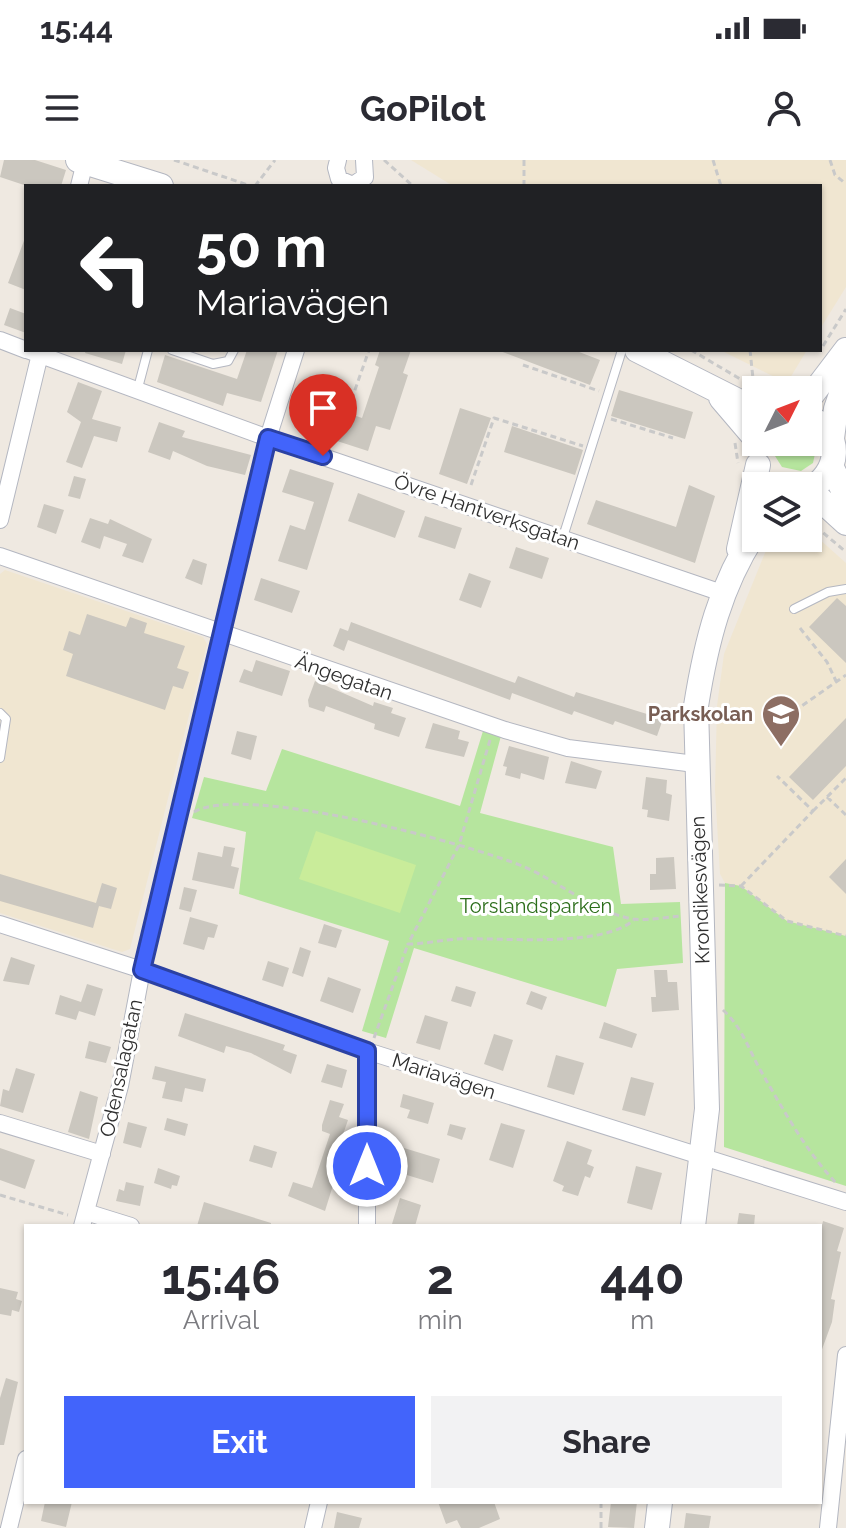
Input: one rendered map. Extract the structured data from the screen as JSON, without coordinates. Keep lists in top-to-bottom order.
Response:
{
  "streets": {
    "street": [
      "Övre Hantverksgatan",
      "Ängegatan",
      "Krondikesvägen",
      "Odensalagatan",
      "Mariavägen"
    ]
  },
  "crossings": [
    ["Övre Hantverksgatan", "Krondikesvägen"],
    ["Övre Hantverksgatan", "Odensalagatan"],
    ["Ängegatan", "Krondikesvägen"],
    ["Ängegatan", "Odensalagatan"],
    ["Krondikesvägen", "Mariavägen"],
    ["Odensalagatan", "Mariavägen"]
  ],
  "parks": ["Torslandsparken"],
  "places": {
    "school or university": ["Parkskolan"]
  },
  "north": "top right",
  "page": {
    "status": "15:44",
    "header": "GoPilot",
    "turn": ["50 m", "Mariavägen"],
    "eta": [
      "15:46",
      "Arrival",
      "2",
      "min",
      "440",
      "m"
    ],
    "buttons": ["Exit", "Share"]
  }
}
